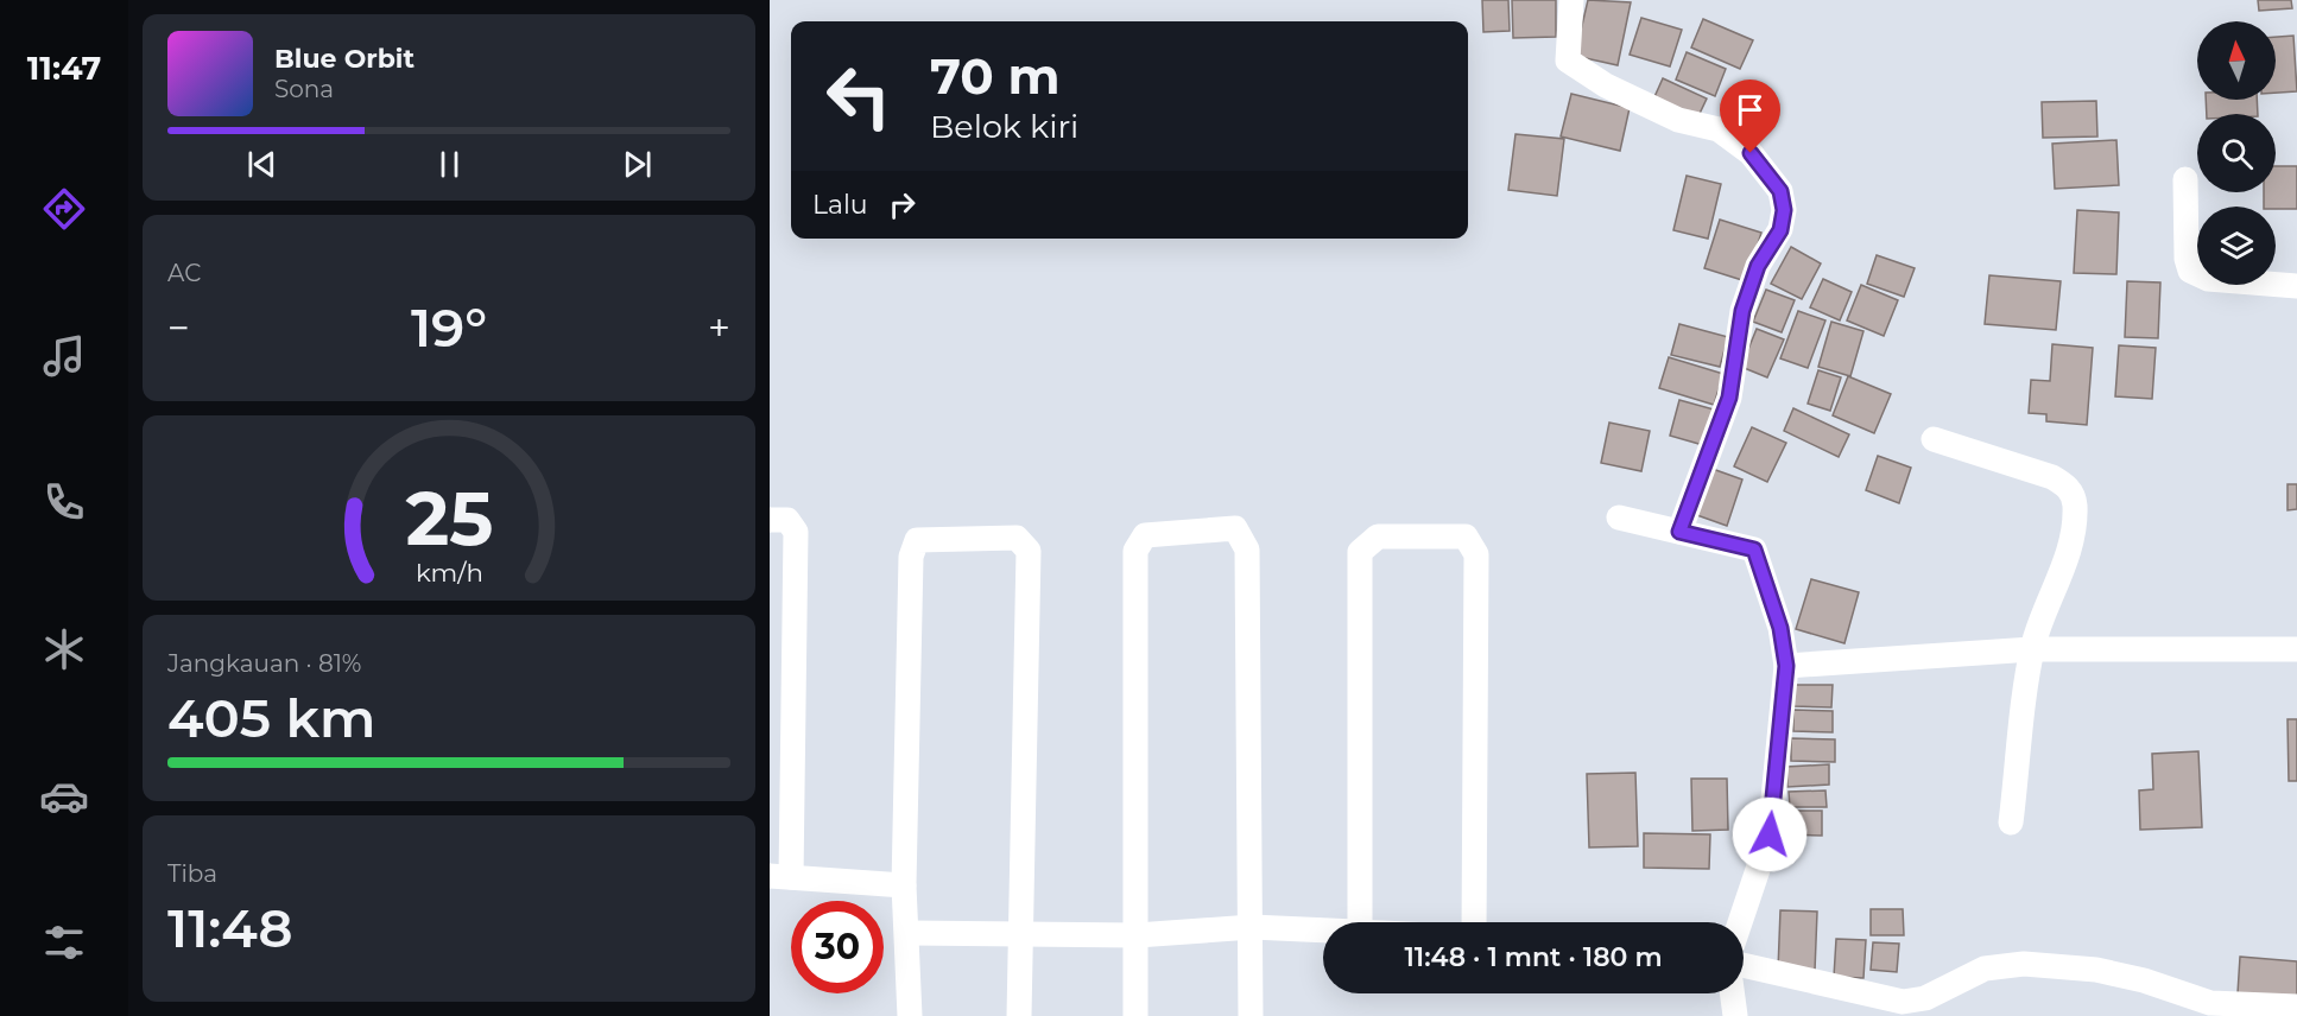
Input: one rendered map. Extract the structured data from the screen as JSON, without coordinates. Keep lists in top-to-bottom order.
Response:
{
  "north": "top",
  "page": {
    "tabs": "11:47",
    "turn": ["70 m", "Belok kiri"],
    "song": ["Blue Orbit", "Sona"],
    "then": "Lalu",
    "tile": [
      "AC",
      ["Jangkauan · 81%", "405 km"],
      ["Tiba", "11:48"]
    ],
    "heat": ["−", "19°", "+"],
    "limit": "30",
    "trip": "11:48 · 1 mnt · 180 m",
    "gauge": ["25", "km/h"]
  }
}
